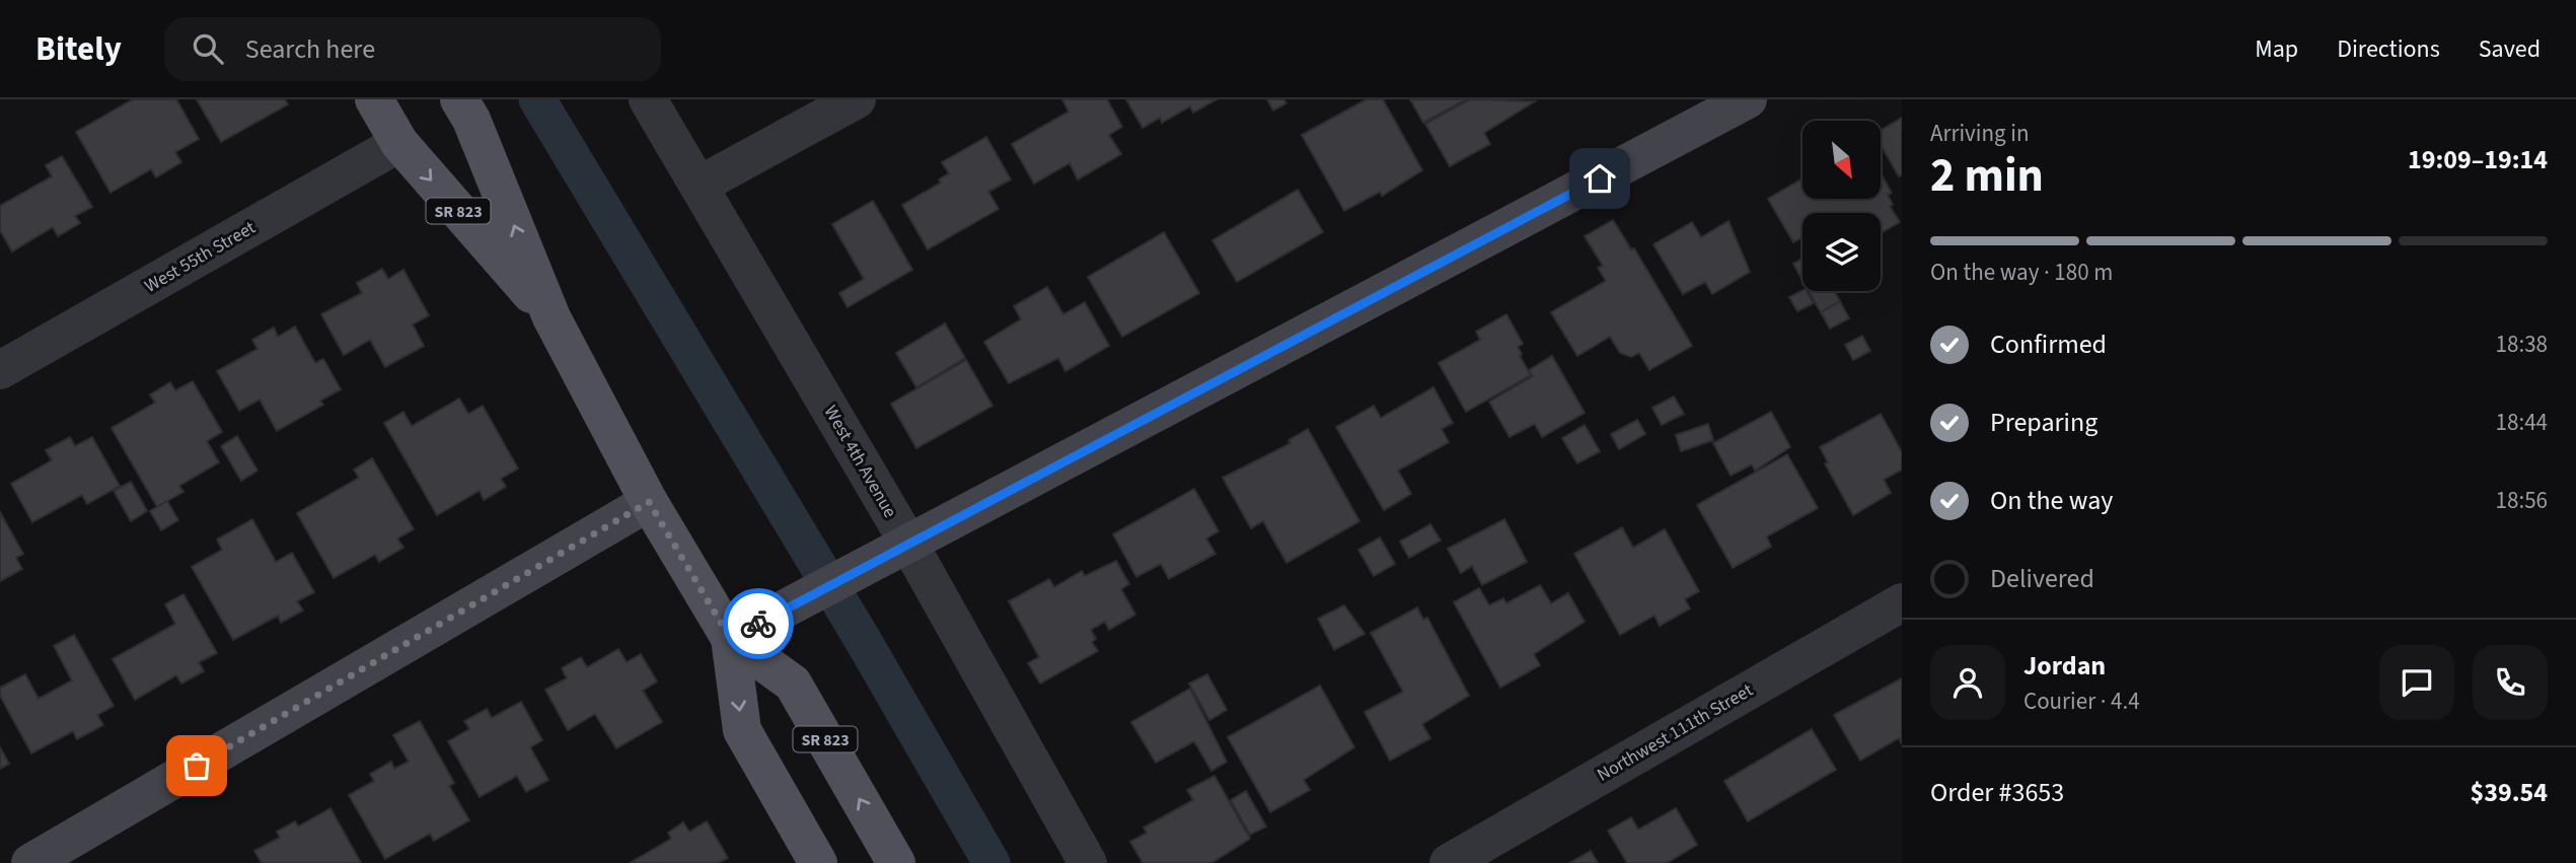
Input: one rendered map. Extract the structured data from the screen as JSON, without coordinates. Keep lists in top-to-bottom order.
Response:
{
  "streets": {
    "main road": ["SR 823"],
    "street": ["West 55th Street", "West 4th Avenue", "Northwest 111th Street"]
  },
  "crossings": [
    ["SR 823", "West 55th Street"]
  ],
  "north": "bottom right",
  "page": {
    "header": "Bitely",
    "search": "Search here",
    "nav": ["Map", "Directions", "Saved"],
    "heading": ["2 min", "Arriving in", "19:09–19:14"],
    "panel": [
      "Jordan",
      "Courier · 4.4",
      "Order #3653",
      "$39.54"
    ],
    "bar": "On the way · 180 m",
    "list": [
      ["Confirmed", "18:38"],
      ["Preparing", "18:44"],
      ["On the way", "18:56"],
      "Delivered"
    ]
  }
}
